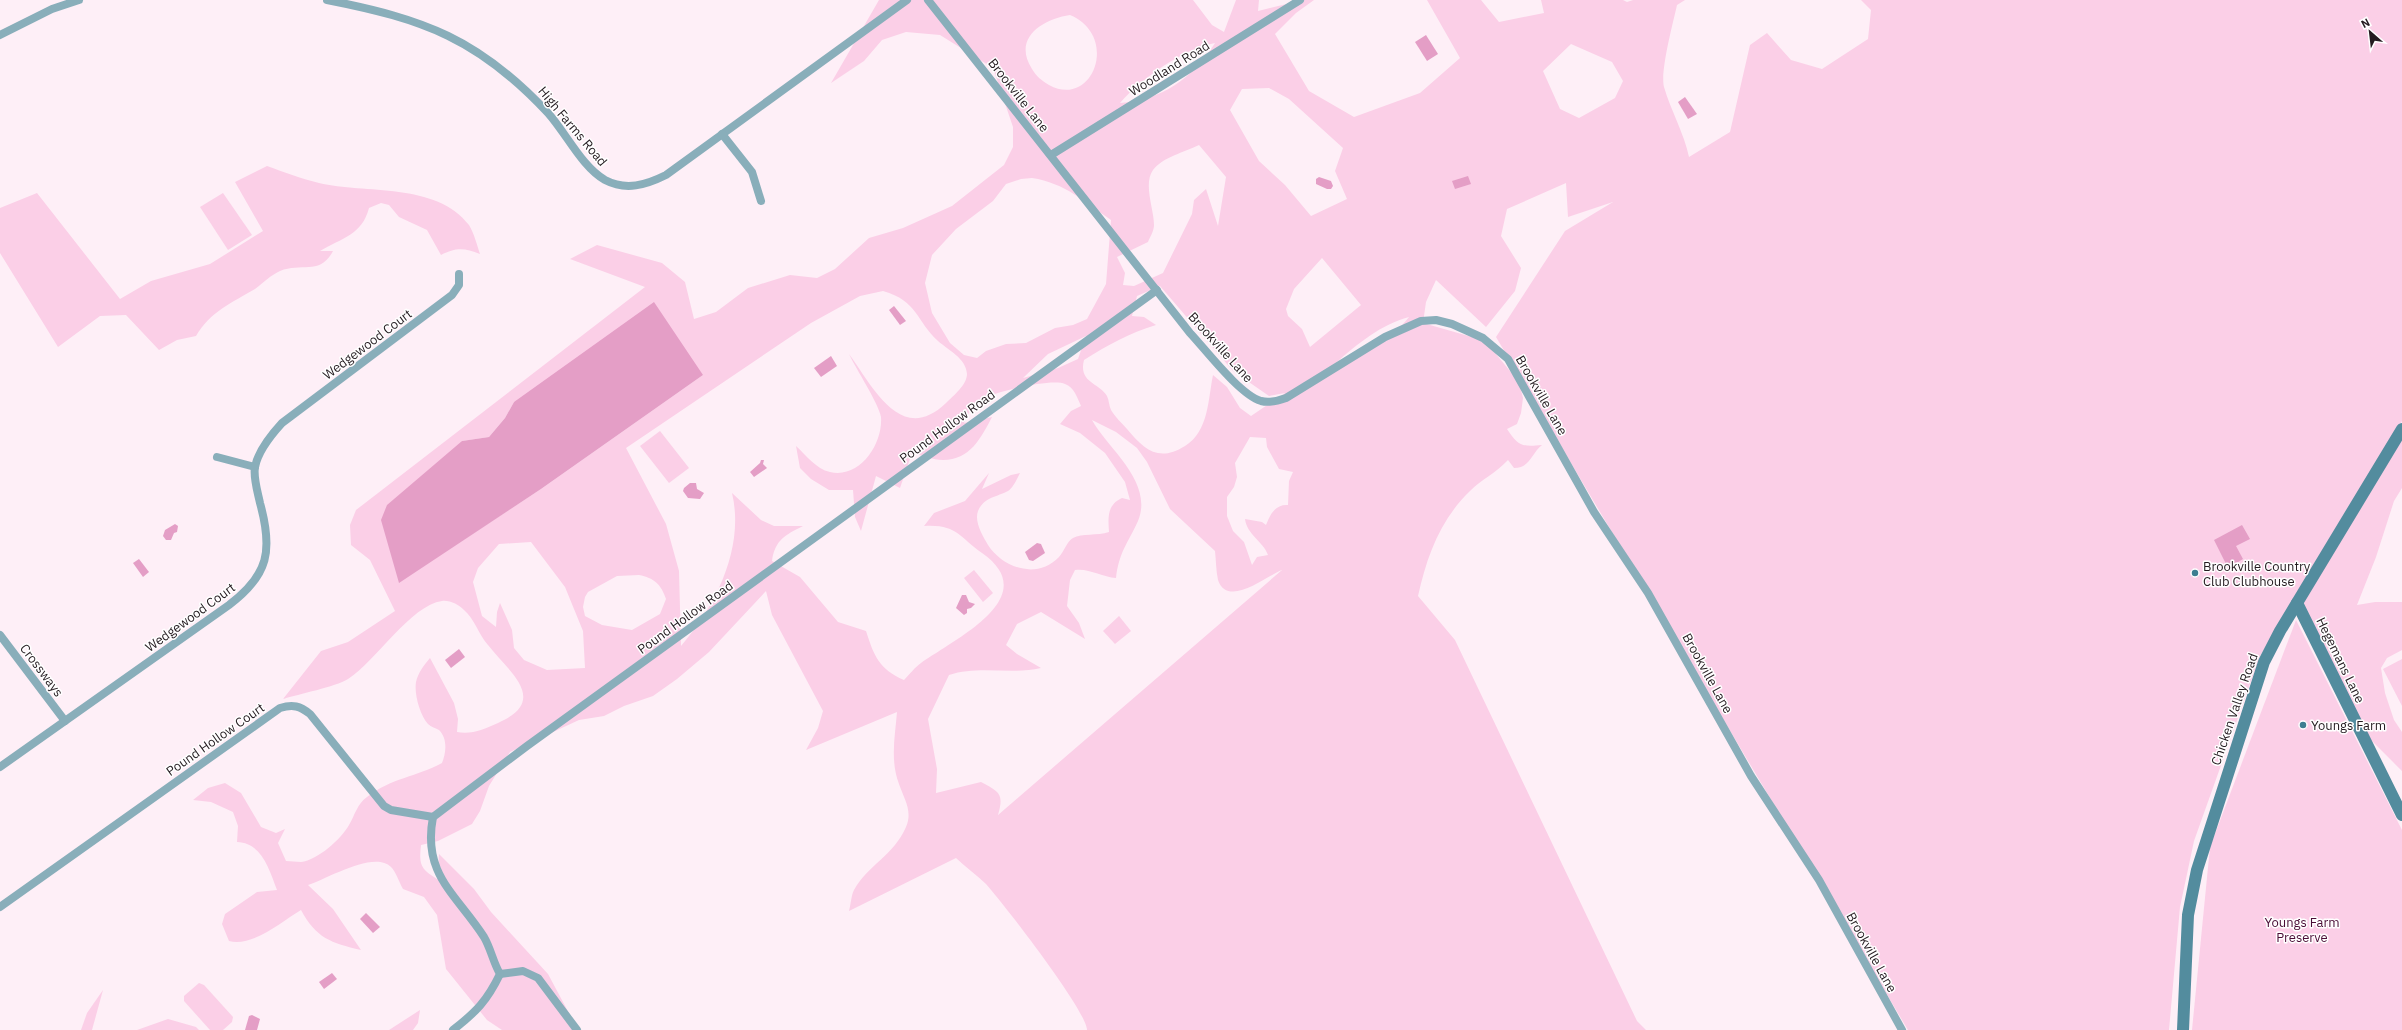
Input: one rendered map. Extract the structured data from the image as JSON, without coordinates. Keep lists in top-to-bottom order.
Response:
{
  "streets": {
    "main road": ["Hegemans Lane", "Chicken Valley Road"],
    "street": [
      "Woodland Road",
      "Brookville Lane",
      "High Farms Road",
      "Wedgewood Court",
      "Pound Hollow Road",
      "Crossways",
      "Pound Hollow Court"
    ]
  },
  "crossings": [
    ["Woodland Road", "Brookville Lane"],
    ["Brookville Lane", "Pound Hollow Road"],
    ["Wedgewood Court", "Crossways"],
    ["Pound Hollow Road", "Pound Hollow Court"],
    ["Hegemans Lane", "Chicken Valley Road"]
  ],
  "parks": ["Youngs Farm Preserve"],
  "places": ["Brookville Country Club Clubhouse", "Youngs Farm"],
  "north": "top left"
}
